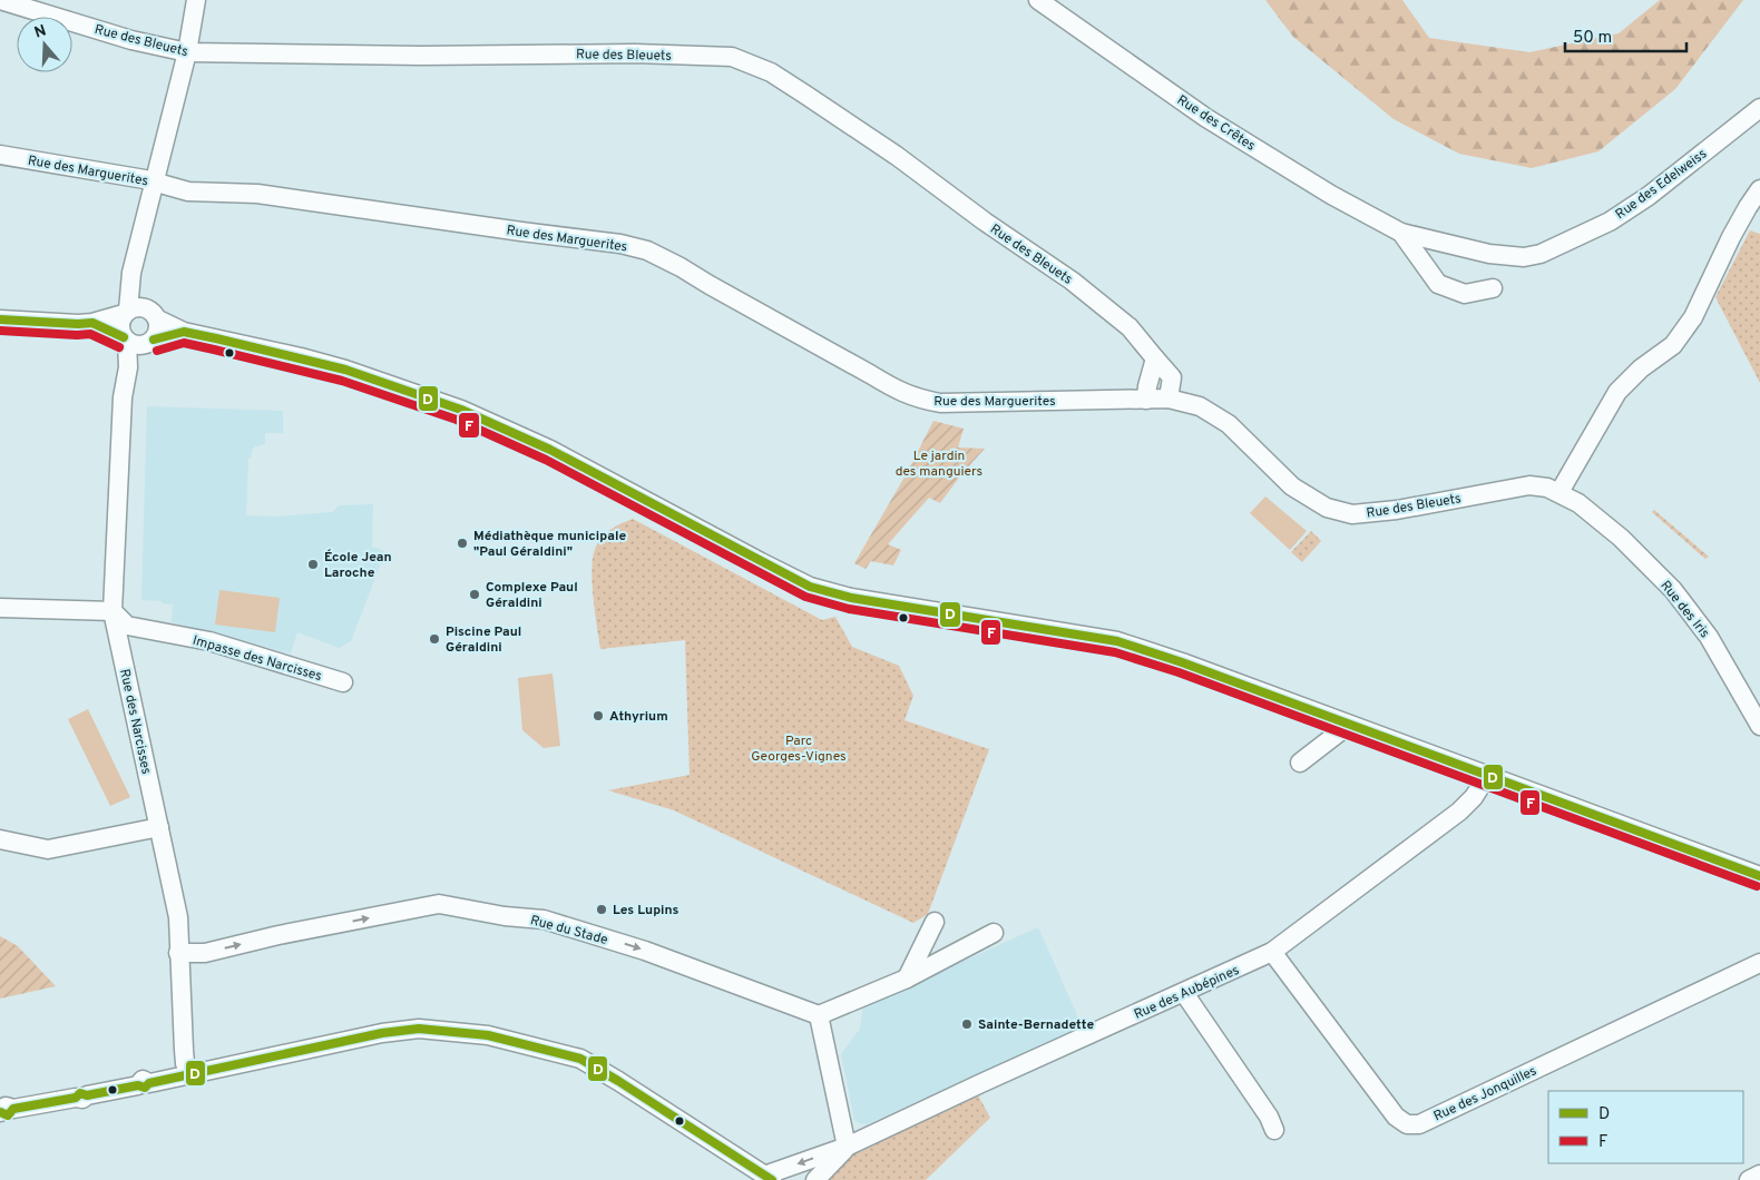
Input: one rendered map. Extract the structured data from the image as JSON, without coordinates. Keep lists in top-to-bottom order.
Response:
{
  "streets": {
    "street": [
      "Rue des Bleuets",
      "Rue des Crêtes",
      "Rue des Marguerites",
      "Rue des Edelweiss",
      "Rue des Iris",
      "Impasse des Narcisses",
      "Rue des Narcisses",
      "Rue du Stade",
      "Rue des Aubépines",
      "Rue des Jonquilles"
    ]
  },
  "crossings": [
    ["Rue des Bleuets", "Rue des Marguerites"],
    ["Rue des Bleuets", "Rue des Iris"],
    ["Rue des Crêtes", "Rue des Edelweiss"],
    ["Impasse des Narcisses", "Rue des Narcisses"],
    ["Rue des Narcisses", "Rue du Stade"],
    ["Rue des Aubépines", "Rue des Jonquilles"]
  ],
  "parks": ["Le jardin des manguiers", "Parc Georges-Vignes"],
  "places": [
    "Médiathèque municipale \"Paul Géraldini\"",
    "École Jean Laroche",
    "Complexe Paul Géraldini",
    "Piscine Paul Géraldini",
    "Athyrium",
    "Les Lupins",
    "Sainte-Bernadette"
  ],
  "lines": ["transit line D", "transit line F"],
  "legend": ["D", "F"],
  "scale_bar": "50 m",
  "north": "top"
}
